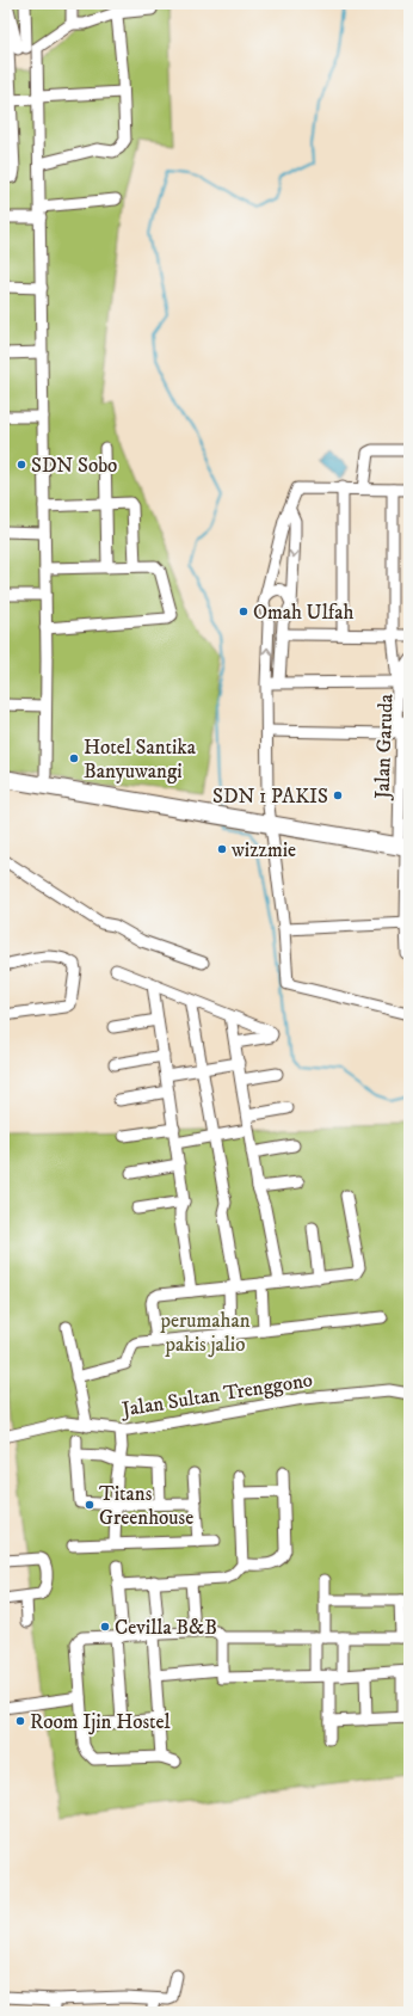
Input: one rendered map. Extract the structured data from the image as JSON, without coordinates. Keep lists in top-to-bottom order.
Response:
{
  "streets": {
    "street": ["Jalan Garuda", "Jalan Sultan Trenggono"]
  },
  "parks": ["perumahan pakis jalio"],
  "places": [
    "SDN Sobo",
    "Omah Ulfah",
    "Hotel Santika Banyuwangi",
    "SDN 1 PAKIS",
    "wizzmie",
    "Titans Greenhouse",
    "Cevilla B&B",
    "Room Ijin Hostel"
  ]
}
